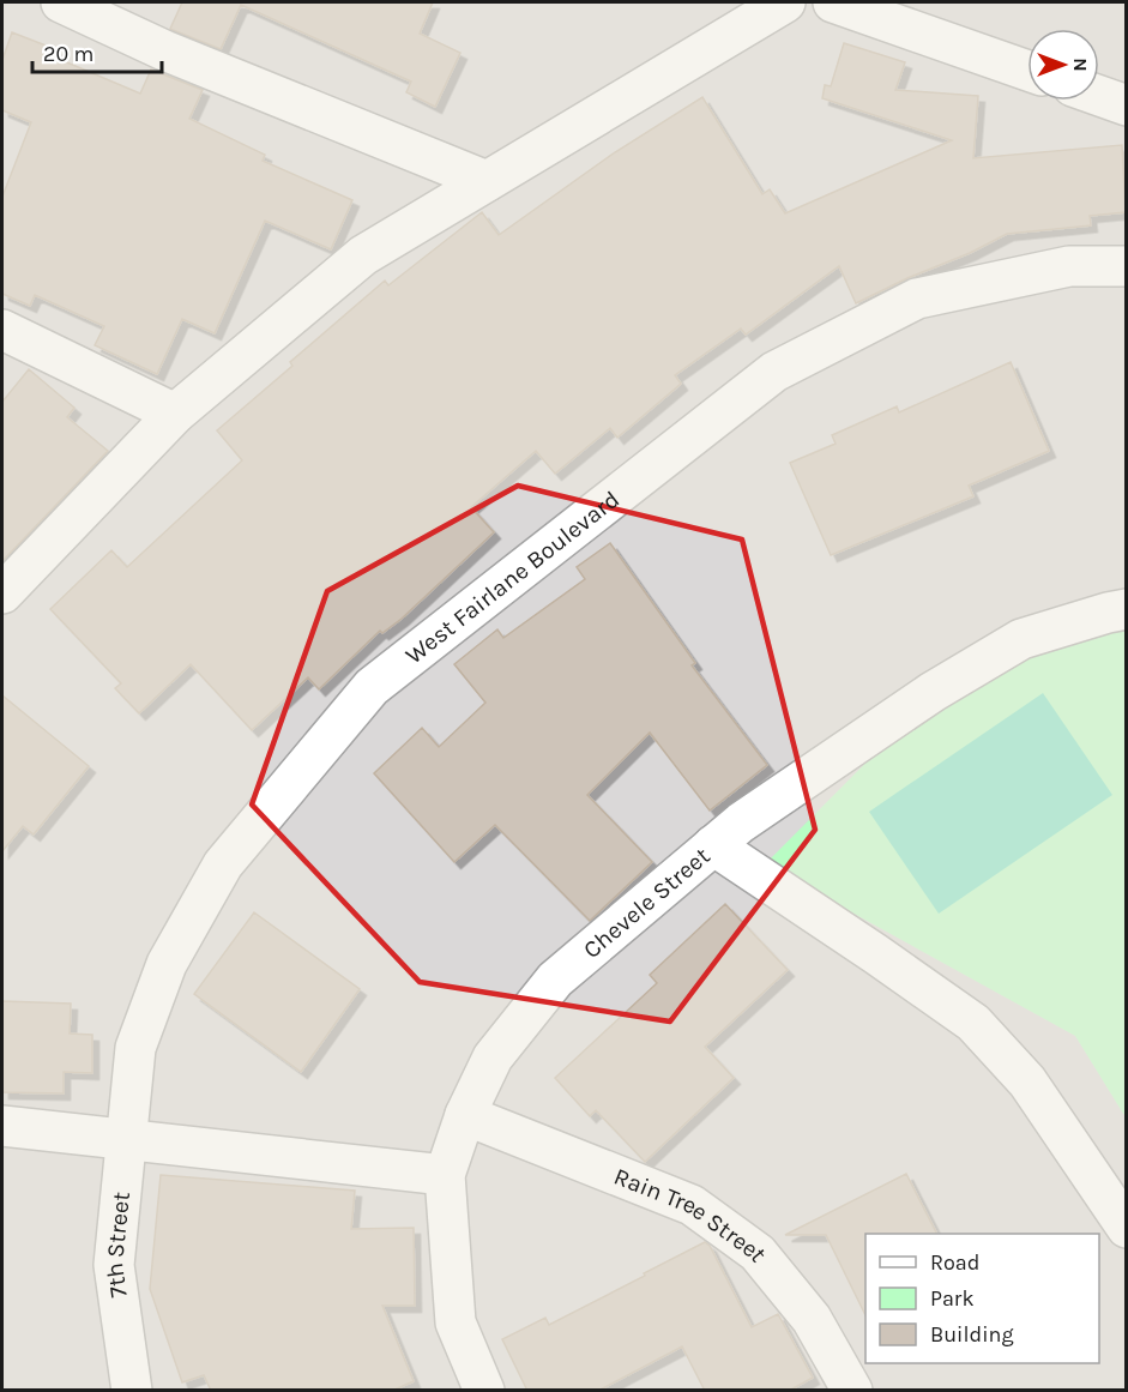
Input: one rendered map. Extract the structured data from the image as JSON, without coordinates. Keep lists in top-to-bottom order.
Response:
{
  "streets": {
    "street": [
      "West Fairlane Boulevard",
      "Chevele Street",
      "Rain Tree Street",
      "7th Street"
    ]
  },
  "crossings": [
    ["West Fairlane Boulevard", "7th Street"],
    ["Chevele Street", "Rain Tree Street"]
  ],
  "legend": ["Road", "Park", "Building"],
  "scale_bar": "20 m",
  "north": "right"
}
